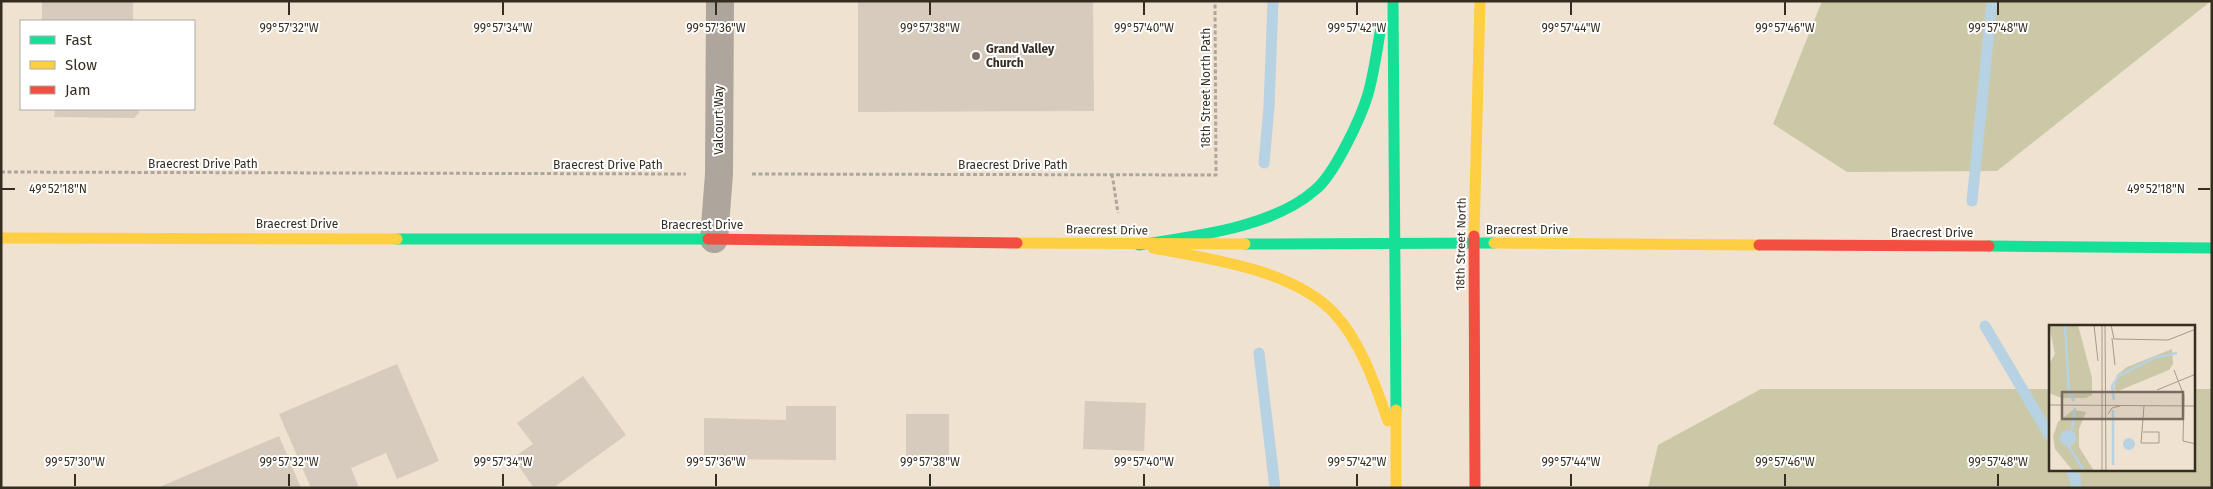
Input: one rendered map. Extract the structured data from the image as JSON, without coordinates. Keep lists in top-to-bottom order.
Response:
{
  "streets": {
    "street": ["Valcourt Way", "Braecrest Drive", "18th Street North"],
    "path": ["18th Street North Path", "Braecrest Drive Path"]
  },
  "crossings": [
    ["18th Street North Path", "Braecrest Drive Path"],
    ["Valcourt Way", "Braecrest Drive Path"],
    ["Valcourt Way", "Braecrest Drive"],
    ["Braecrest Drive", "18th Street North"]
  ],
  "places": ["Grand Valley Church"],
  "legend": ["Fast", "Slow", "Jam"],
  "coordinates": [
    "99°57'32\"W",
    "99°57'34\"W",
    "99°57'36\"W",
    "99°57'38\"W",
    "99°57'40\"W",
    "99°57'42\"W",
    "99°57'44\"W",
    "99°57'46\"W",
    "99°57'48\"W",
    "49°52'18\"N",
    "99°57'30\"W"
  ]
}
